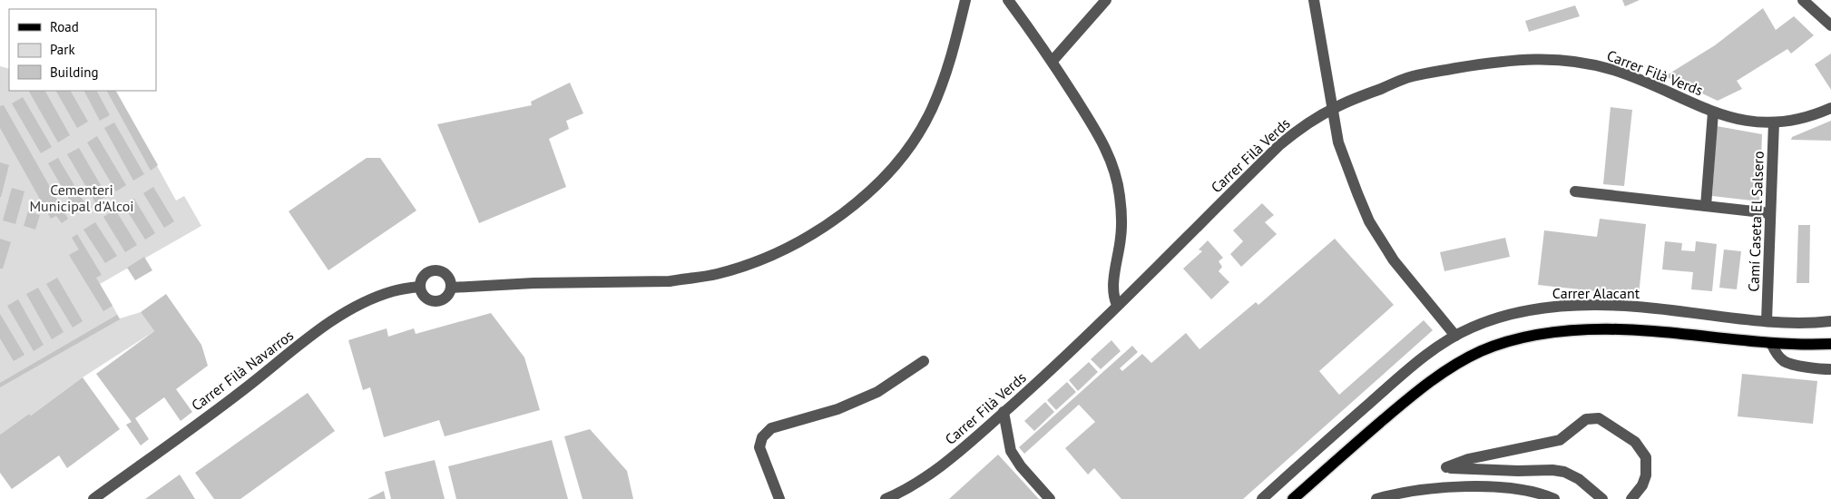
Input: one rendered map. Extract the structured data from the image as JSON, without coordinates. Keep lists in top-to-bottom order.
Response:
{
  "streets": {
    "street": [
      "Carrer Filà Verds",
      "Camí Caseta El Salsero",
      "Carrer Alacant",
      "Carrer Filà Navarros"
    ]
  },
  "crossings": [
    ["Carrer Filà Verds", "Camí Caseta El Salsero"],
    ["Camí Caseta El Salsero", "Carrer Alacant"]
  ],
  "parks": ["Cementeri Municipal d'Alcoi"],
  "legend": ["Road", "Park", "Building"]
}
